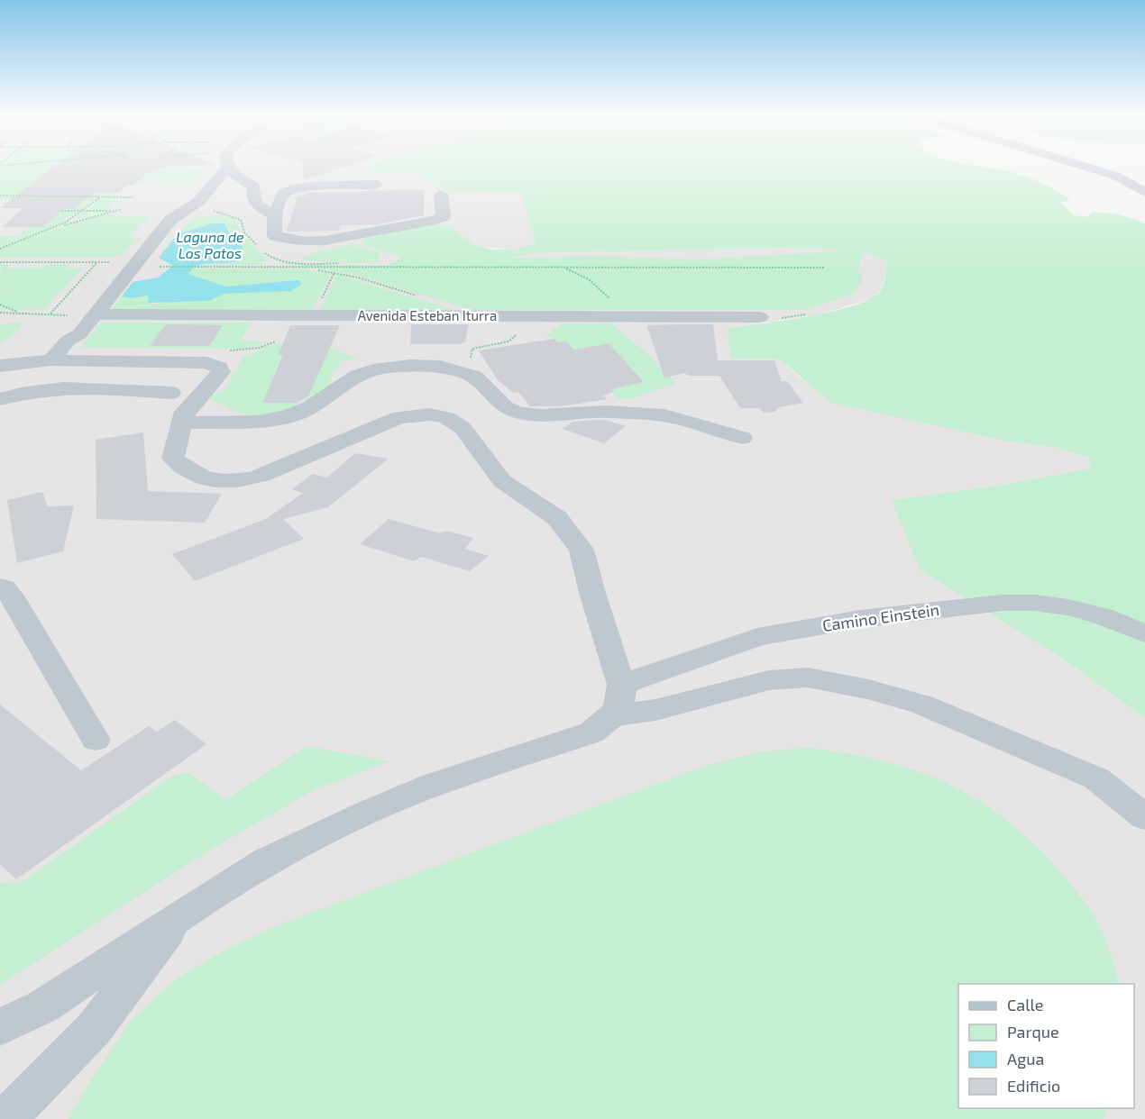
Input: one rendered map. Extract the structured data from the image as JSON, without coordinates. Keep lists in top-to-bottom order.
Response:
{
  "streets": {
    "street": ["Avenida Esteban Iturra", "Camino Einstein"]
  },
  "water": ["Laguna de Los Patos"],
  "legend": [
    "Calle",
    "Parque",
    "Agua",
    "Edificio"
  ]
}
